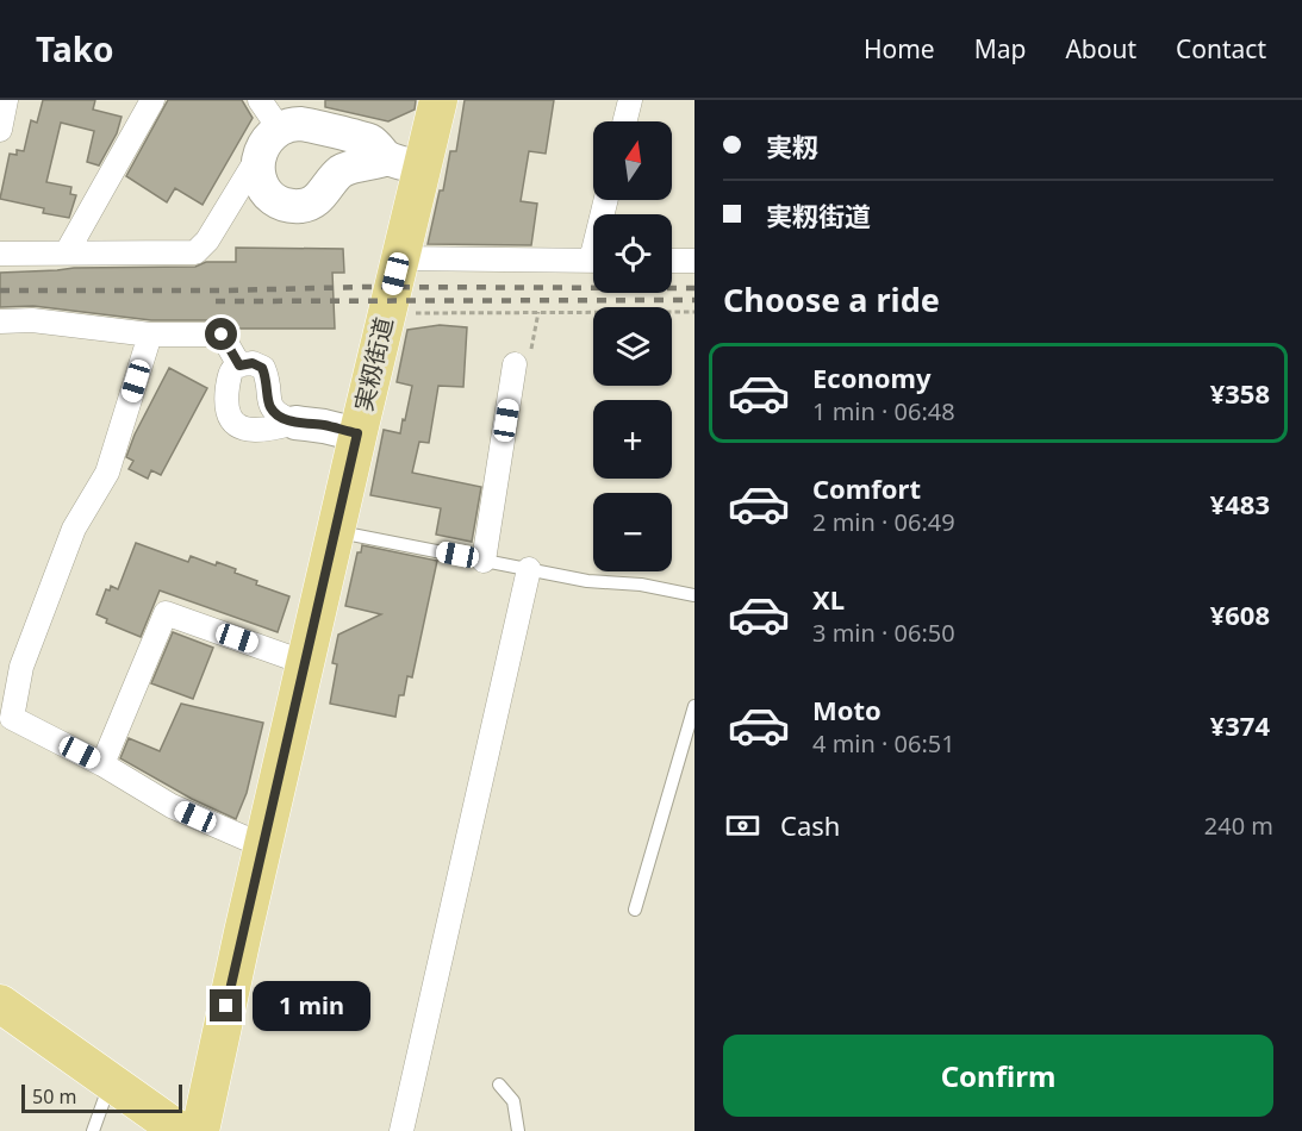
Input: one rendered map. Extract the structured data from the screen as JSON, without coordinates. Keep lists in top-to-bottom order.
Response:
{
  "streets": {
    "main road": ["実籾街道"]
  },
  "scale_bar": "50 m",
  "north": "top",
  "page": {
    "header": "Tako",
    "nav": [
      "Home",
      "Map",
      "About",
      "Contact"
    ],
    "banner": ["実籾", "実籾街道"],
    "map_buttons": ["+", "−"],
    "heading": "Choose a ride",
    "list": [
      {
        "name": "Economy",
        "note": "1 min · 06:48",
        "value": "¥358"
      },
      {
        "name": "Comfort",
        "note": "2 min · 06:49",
        "value": "¥483"
      },
      {
        "name": "XL",
        "note": "3 min · 06:50",
        "value": "¥608"
      },
      {
        "name": "Moto",
        "note": "4 min · 06:51",
        "value": "¥374"
      }
    ],
    "pay": ["Cash", "240 m"],
    "bubble": "1 min",
    "buttons": "Confirm",
    "scale": "50 m"
  }
}
